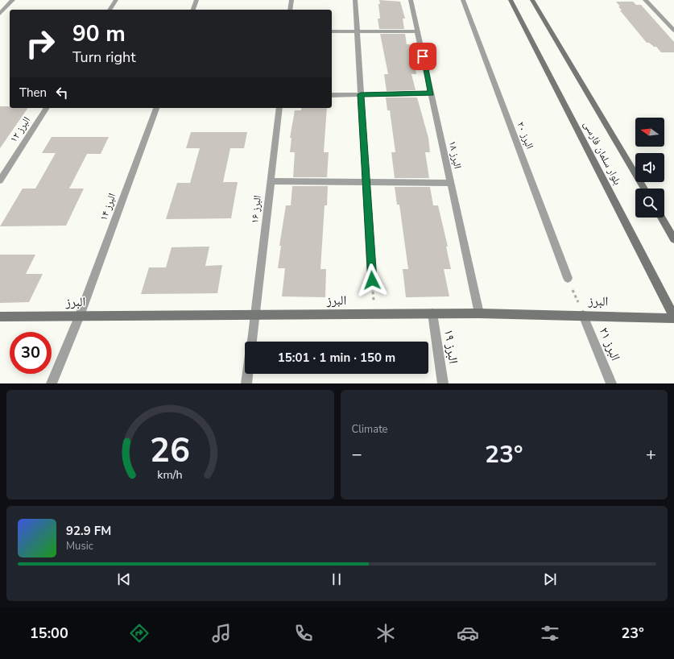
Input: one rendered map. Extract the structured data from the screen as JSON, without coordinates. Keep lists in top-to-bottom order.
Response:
{
  "streets": {
    "main road": ["بلوار سلمان فارسی", "البرز"],
    "street": [
      "البرز ۱۲",
      "البرز ۲۰",
      "البرز ۱۸",
      "البرز ۱۴",
      "البرز ۱۶",
      "البرز ۲۱",
      "البرز ۱۹"
    ]
  },
  "crossings": [
    ["بلوار سلمان فارسی", "البرز"],
    ["البرز ۱۸", "البرز"],
    ["البرز ۱۴", "البرز"],
    ["البرز ۱۶", "البرز"],
    ["البرز", "البرز ۲۱"],
    ["البرز", "البرز ۱۹"]
  ],
  "north": "left",
  "page": {
    "turn": ["90 m", "Turn right"],
    "then": "Then",
    "limit": "30",
    "trip": "15:01 · 1 min · 150 m",
    "tile": "Climate",
    "heat": ["−", "23°", "+"],
    "song": ["92.9 FM", "Music"],
    "tabs": ["15:00", "23°"],
    "gauge": ["26", "km/h"]
  }
}
